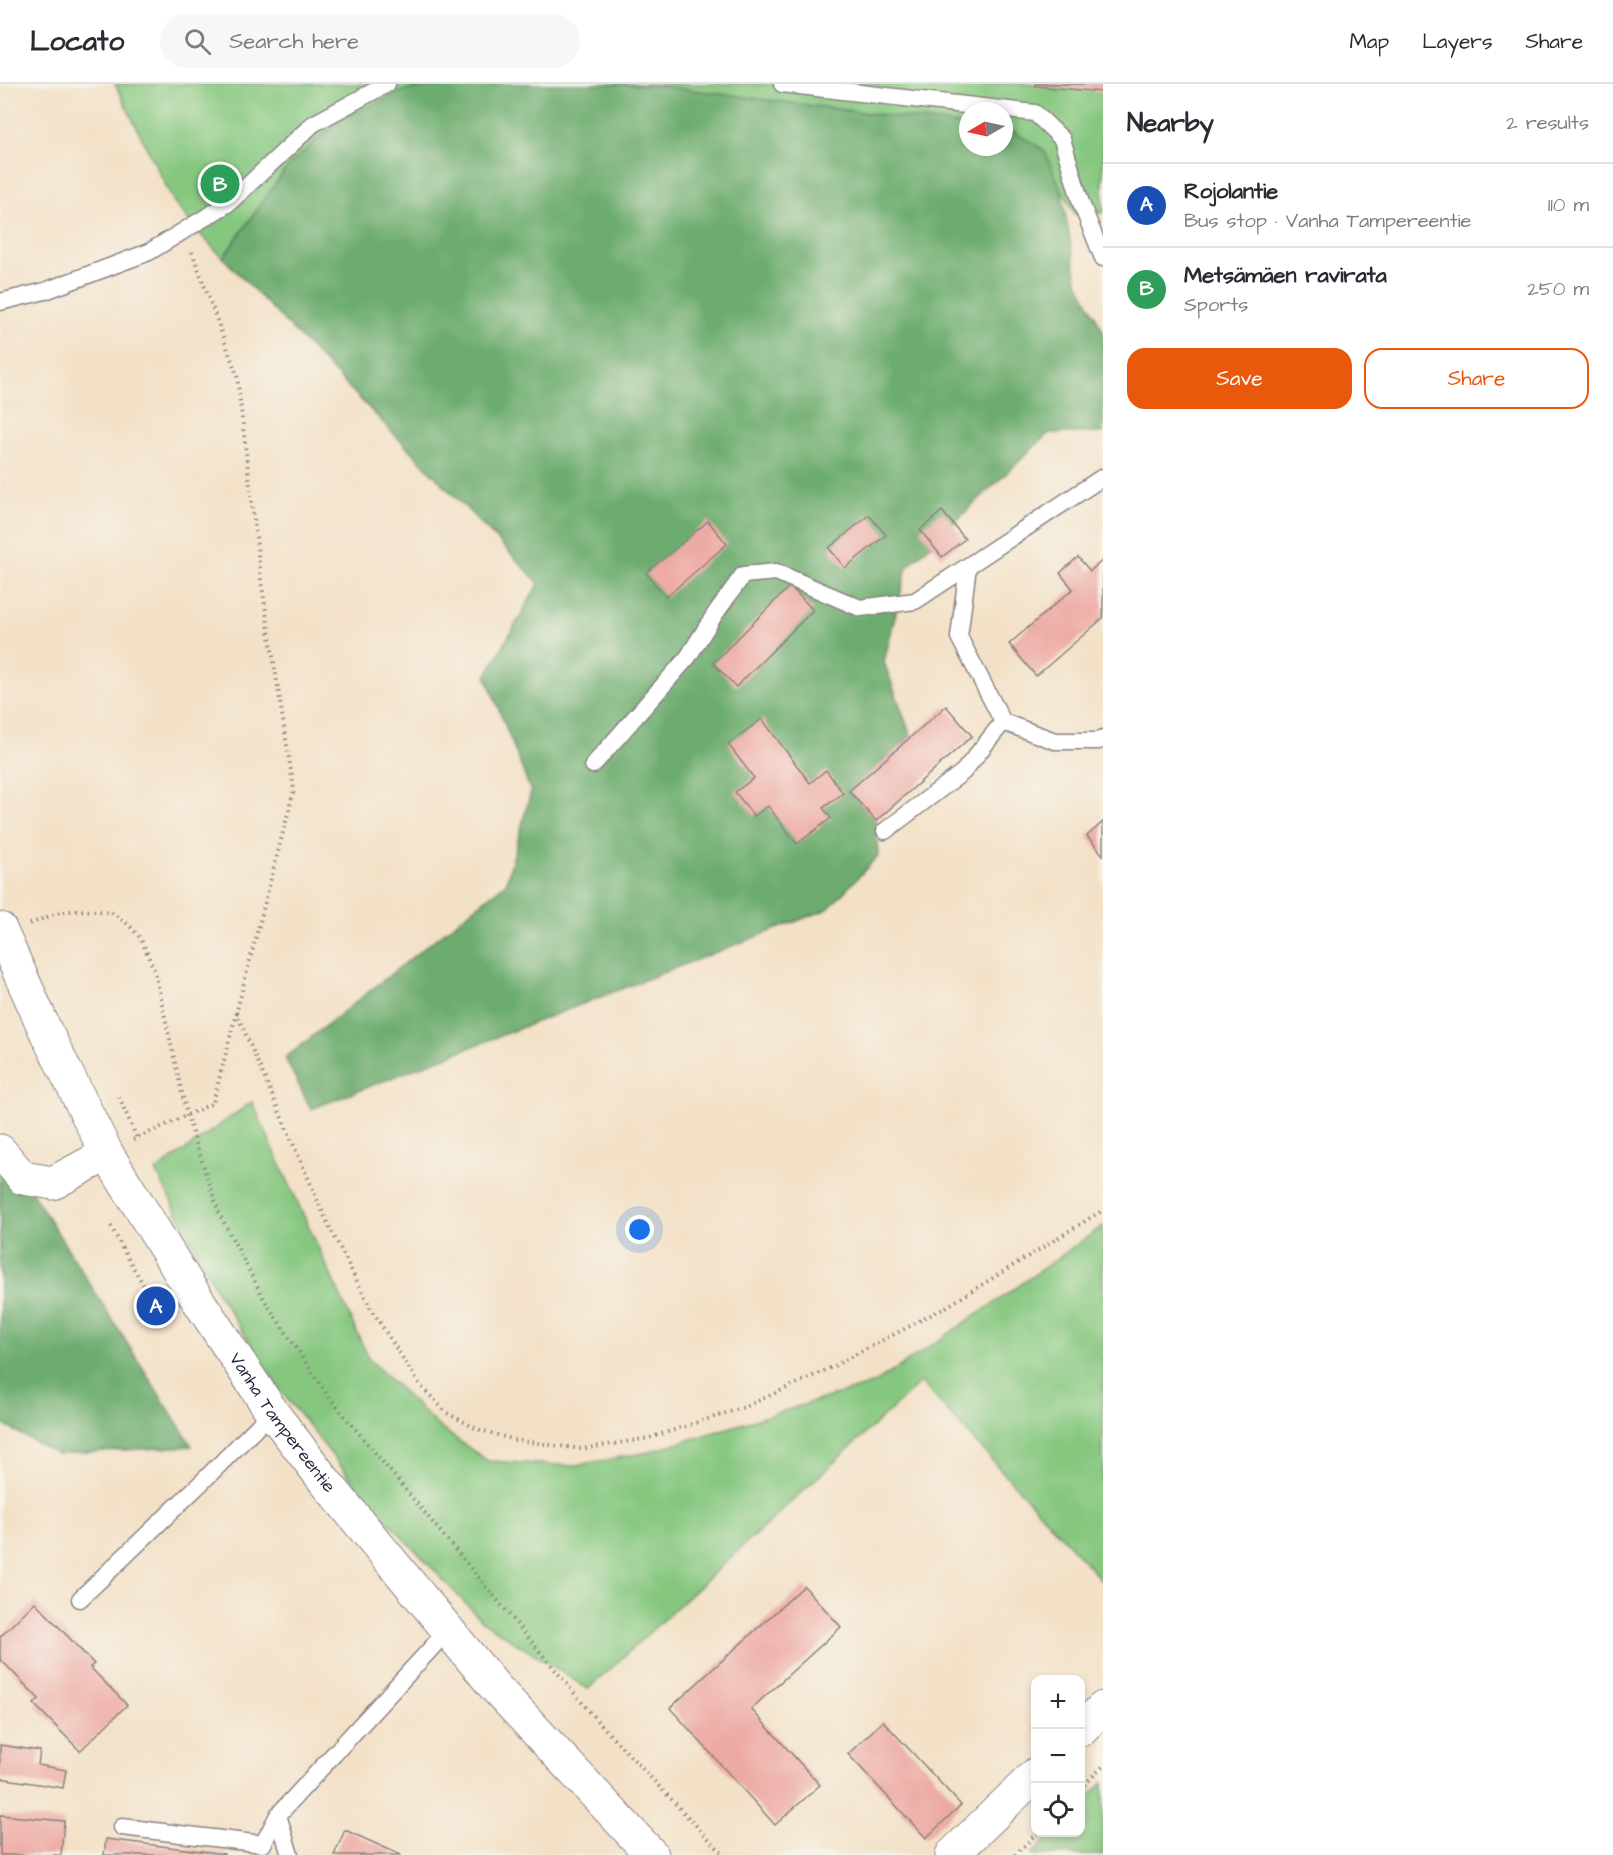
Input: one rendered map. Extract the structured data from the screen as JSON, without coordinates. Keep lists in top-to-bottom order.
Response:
{
  "streets": {
    "main road": ["Vanha Tampereentie"]
  },
  "north": "left",
  "page": {
    "header": "Locato",
    "search": "Search here",
    "nav": ["Map", "Layers", "Share"],
    "heading": ["Nearby", "2 results"],
    "pins": ["B", "A"],
    "list": [
      {
        "mark": "A",
        "name": "Rojolantie",
        "note": "Bus stop · Vanha Tampereentie",
        "value": "110 m"
      },
      {
        "mark": "B",
        "name": "Metsämäen ravirata",
        "note": "Sports",
        "value": "250 m"
      }
    ],
    "buttons": ["Save", "Share"],
    "map_buttons": ["+", "−"]
  }
}
